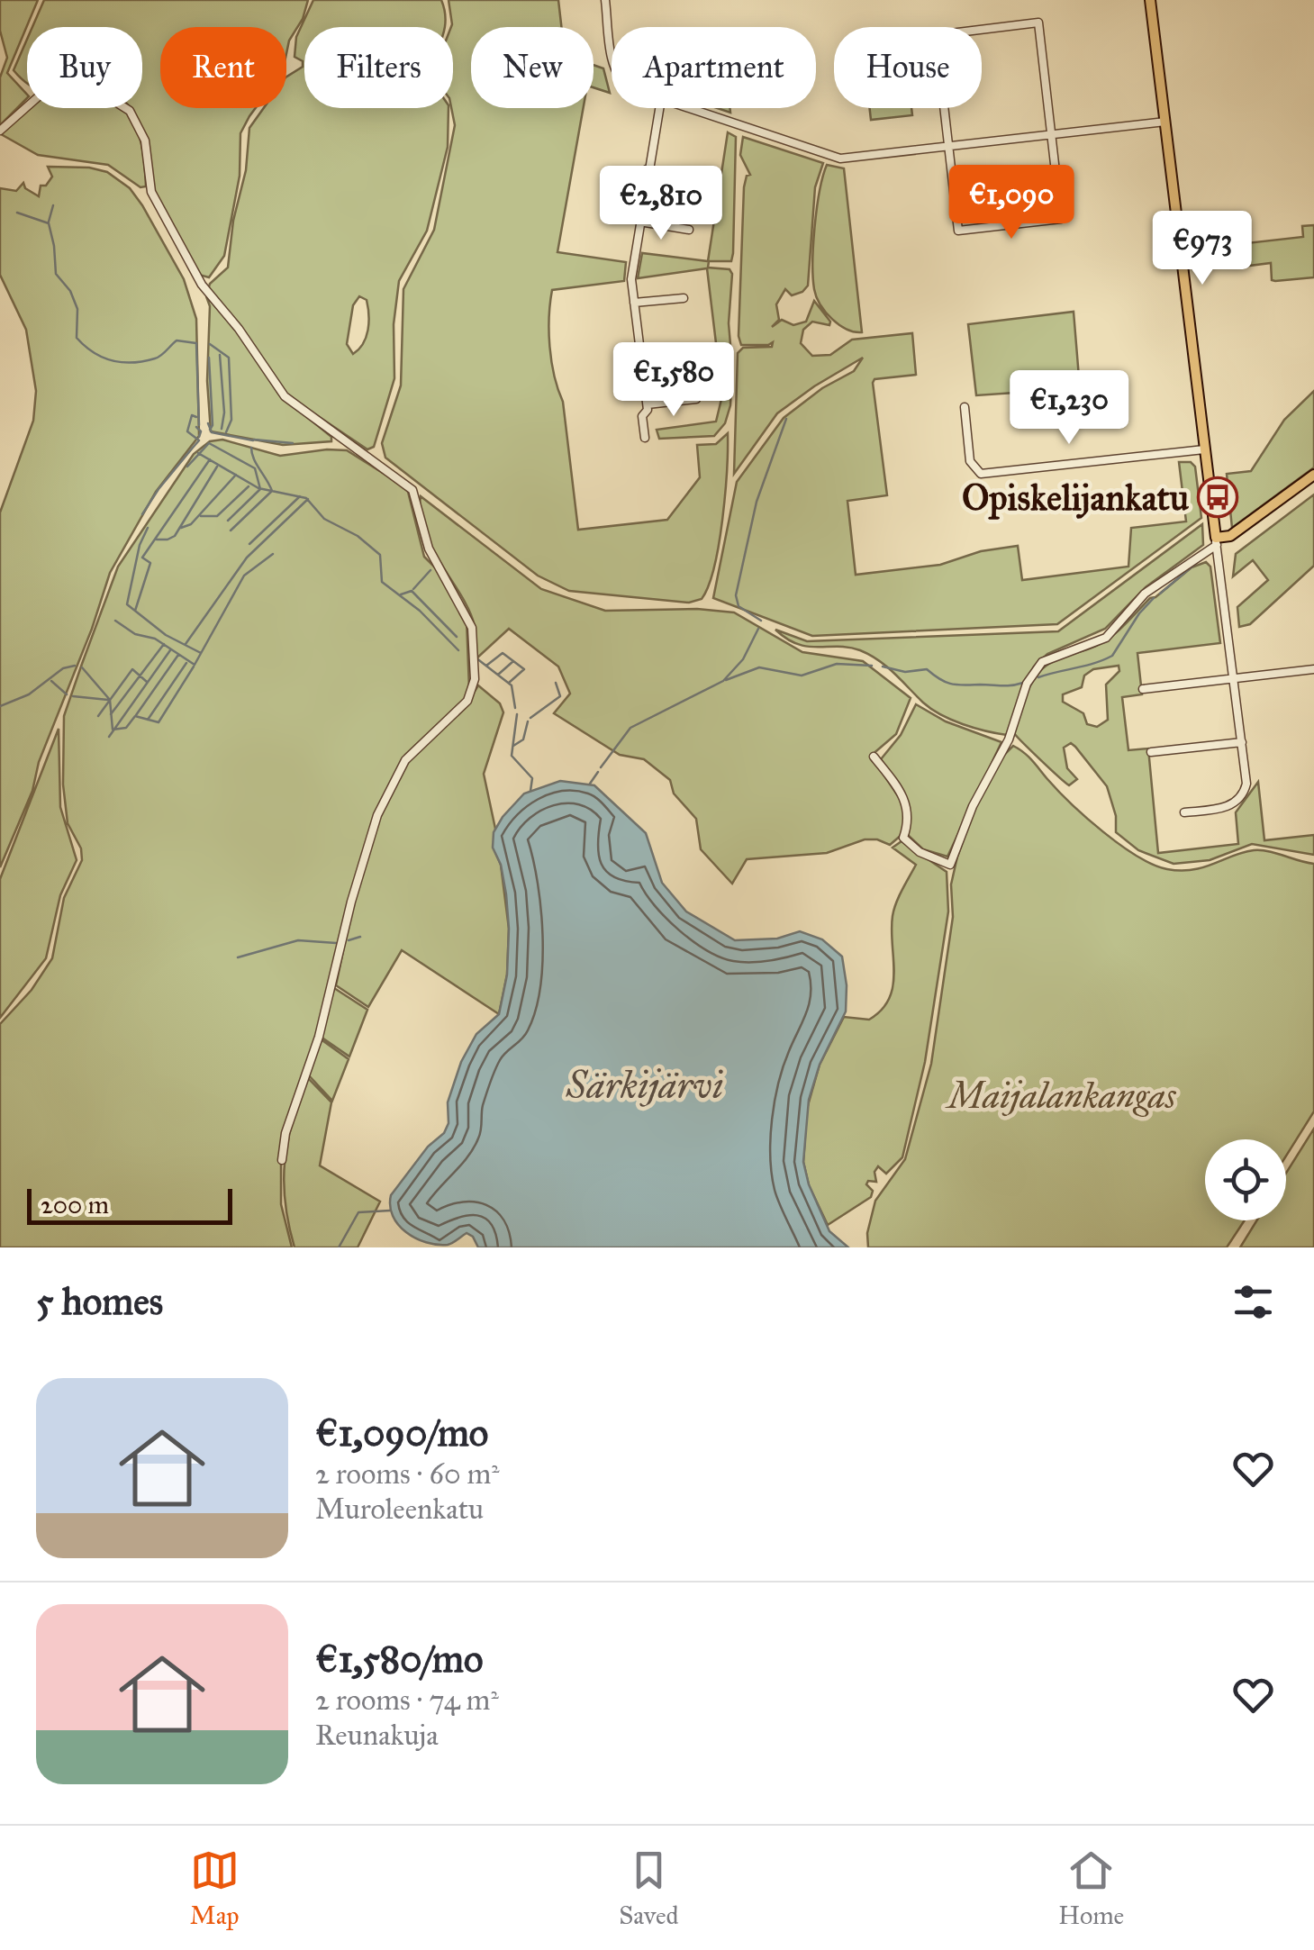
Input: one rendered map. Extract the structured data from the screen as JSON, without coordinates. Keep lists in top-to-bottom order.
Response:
{
  "water": ["Särkijärvi"],
  "parks": ["Maijalankangas"],
  "places": {
    "bus stop": ["Opiskelijankatu"]
  },
  "scale_bar": "200 m",
  "page": {
    "chip": [
      "Buy",
      "Rent",
      "Filters",
      "New",
      "Apartment",
      "House"
    ],
    "price": [
      "€1,090",
      "€2,810",
      "€973",
      "€1,580",
      "€1,230"
    ],
    "scale": "200 m",
    "heading": "5 homes",
    "list": [
      {
        "name": "€1,090/mo",
        "note": "2 rooms · 60 m² · Muroleenkatu"
      },
      {
        "name": "€1,580/mo",
        "note": "2 rooms · 74 m² · Reunakuja"
      }
    ],
    "tabs": ["Map", "Saved", "Home"]
  }
}
